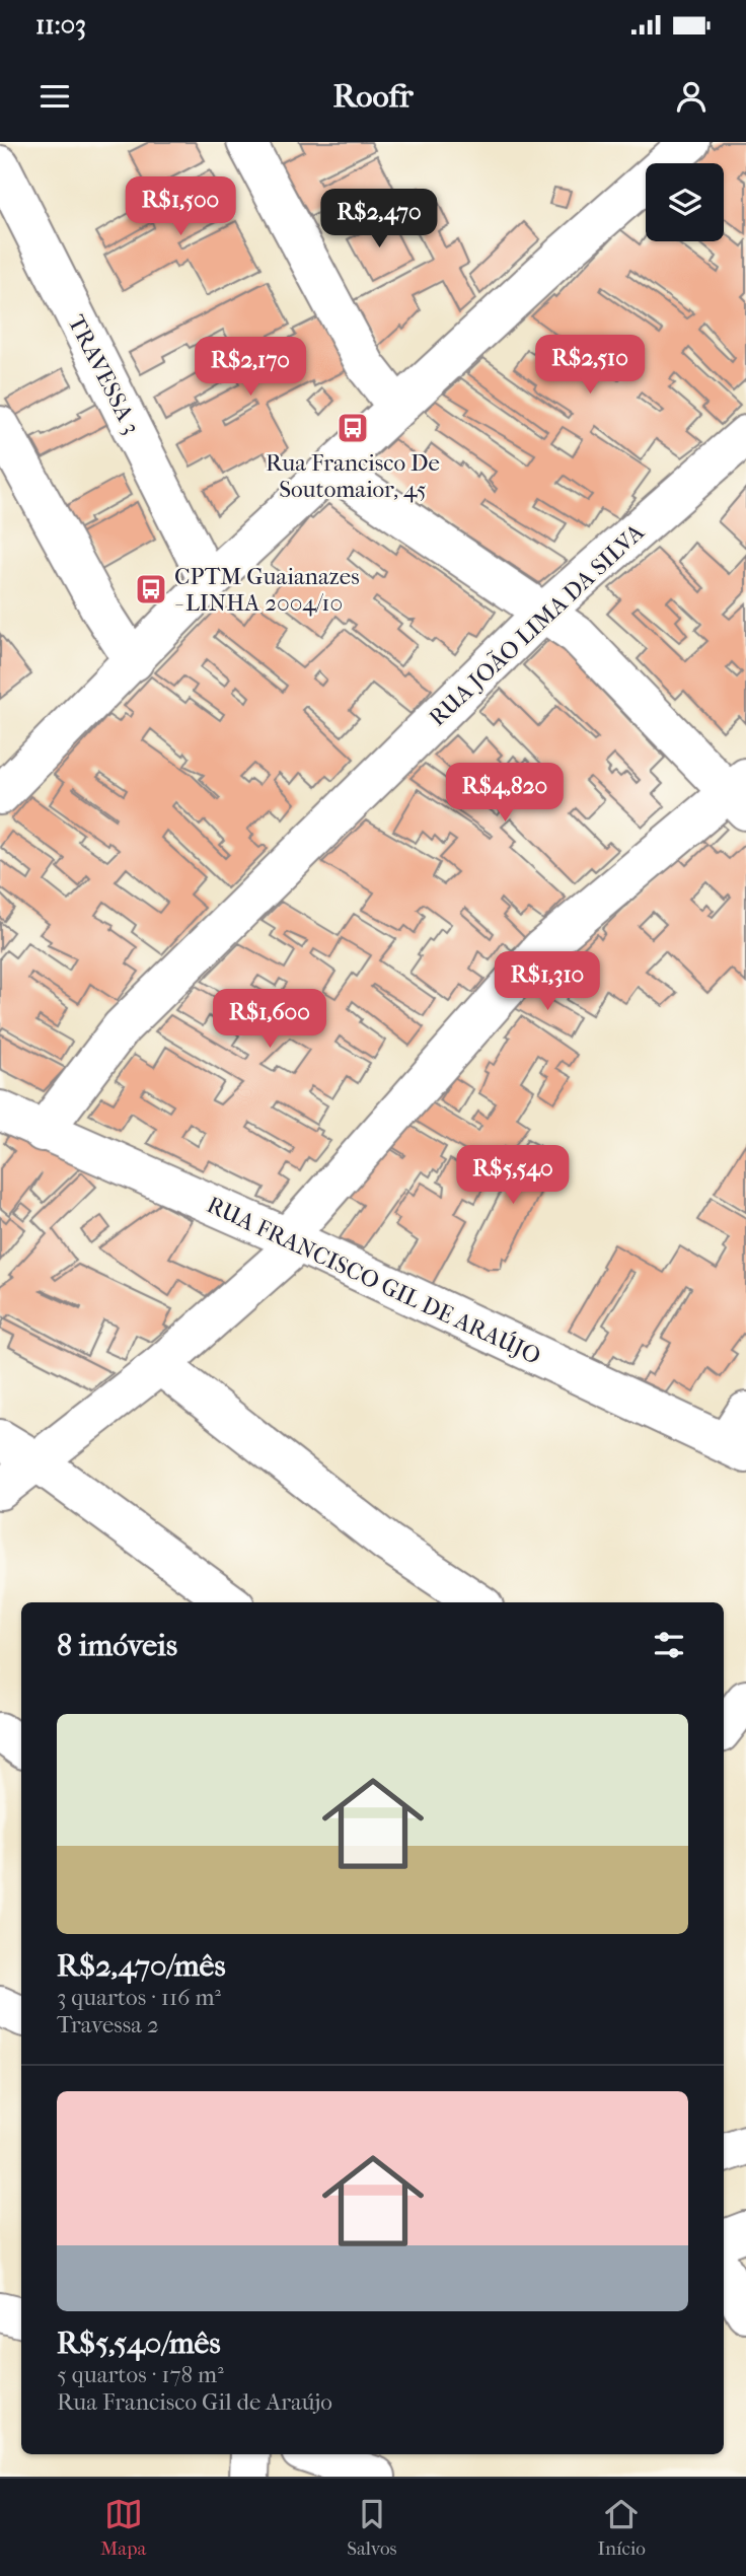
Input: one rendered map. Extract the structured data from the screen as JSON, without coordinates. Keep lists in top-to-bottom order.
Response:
{
  "streets": {
    "street": ["TRAVESSA 3", "RUA JOÃO LIMA DA SILVA", "RUA FRANCISCO GIL DE ARAÚJO"]
  },
  "crossings": [
    ["RUA JOÃO LIMA DA SILVA", "RUA FRANCISCO GIL DE ARAÚJO"]
  ],
  "places": {
    "bus stop": ["Rua Francisco De Soutomaior, 45", "CPTM Guaianazes - LINHA 2004/10"]
  },
  "page": {
    "status": "11:03",
    "header": "Roofr",
    "price": [
      "R$1,500",
      "R$2,470",
      "R$2,510",
      "R$2,170",
      "R$4,820",
      "R$1,310",
      "R$1,600",
      "R$5,540"
    ],
    "heading": "8 imóveis",
    "list": [
      {
        "name": "R$2,470/mês",
        "note": "3 quartos · 116 m² · Travessa 2"
      },
      {
        "name": "R$5,540/mês",
        "note": "5 quartos · 178 m² · Rua Francisco Gil de Araújo"
      }
    ],
    "tabs": ["Mapa", "Salvos", "Início"]
  }
}
